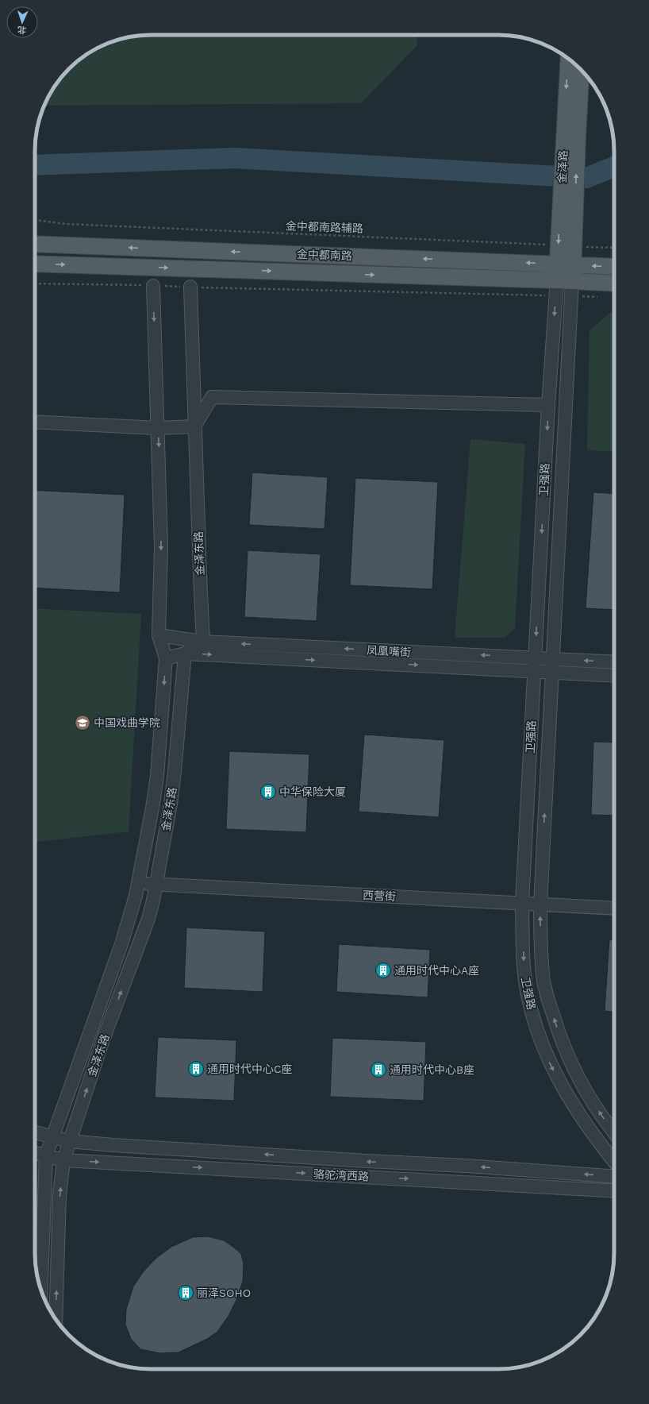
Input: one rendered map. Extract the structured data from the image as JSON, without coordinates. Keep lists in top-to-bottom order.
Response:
{
  "streets": {
    "main road": ["金泽路", "金中都南路"],
    "street": [
      "卫强路",
      "金泽东路",
      "凤凰嘴街",
      "西营街",
      "骆驼湾西路"
    ],
    "path": ["金中都南路辅路"]
  },
  "crossings": [
    ["金泽路", "金中都南路辅路"],
    ["金泽路", "金中都南路"],
    ["金泽路", "卫强路"],
    ["金中都南路", "卫强路"],
    ["卫强路", "凤凰嘴街"],
    ["卫强路", "西营街"],
    ["金泽东路", "凤凰嘴街"],
    ["金泽东路", "西营街"],
    ["金泽东路", "骆驼湾西路"]
  ],
  "one_way": ["金中都南路辅路"],
  "places": {
    "school or university": ["中国戏曲学院"],
    "building": [
      "中华保险大厦",
      "通用时代中心A座",
      "通用时代中心C座",
      "通用时代中心B座",
      "丽泽SOHO"
    ]
  },
  "north": "bottom"
}
